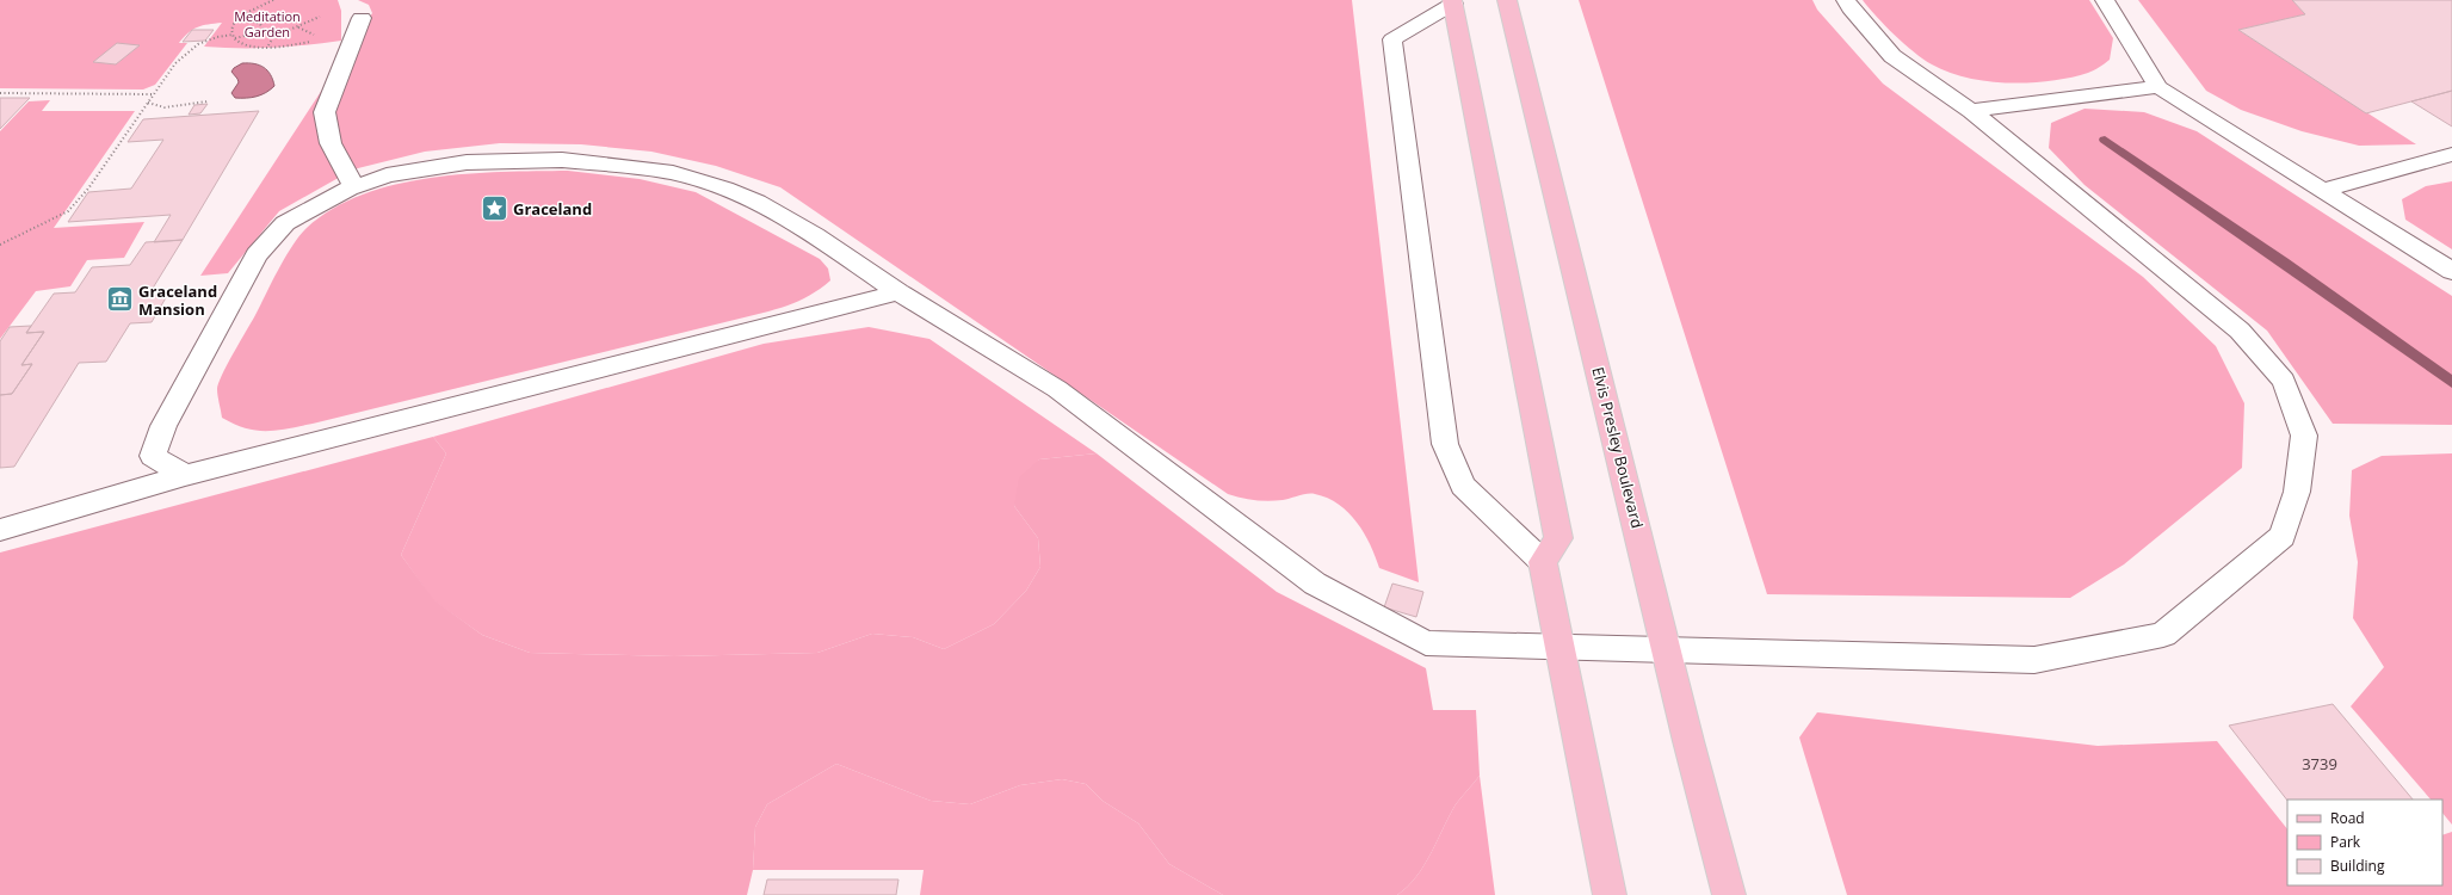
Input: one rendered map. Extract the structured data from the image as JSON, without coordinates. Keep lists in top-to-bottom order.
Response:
{
  "streets": {
    "main road": ["Elvis Presley Boulevard"]
  },
  "parks": ["Meditation Garden"],
  "places": {
    "place": ["Graceland"],
    "museum": ["Graceland Mansion"]
  },
  "house_numbers": ["3739"],
  "legend": ["Road", "Park", "Building"]
}
